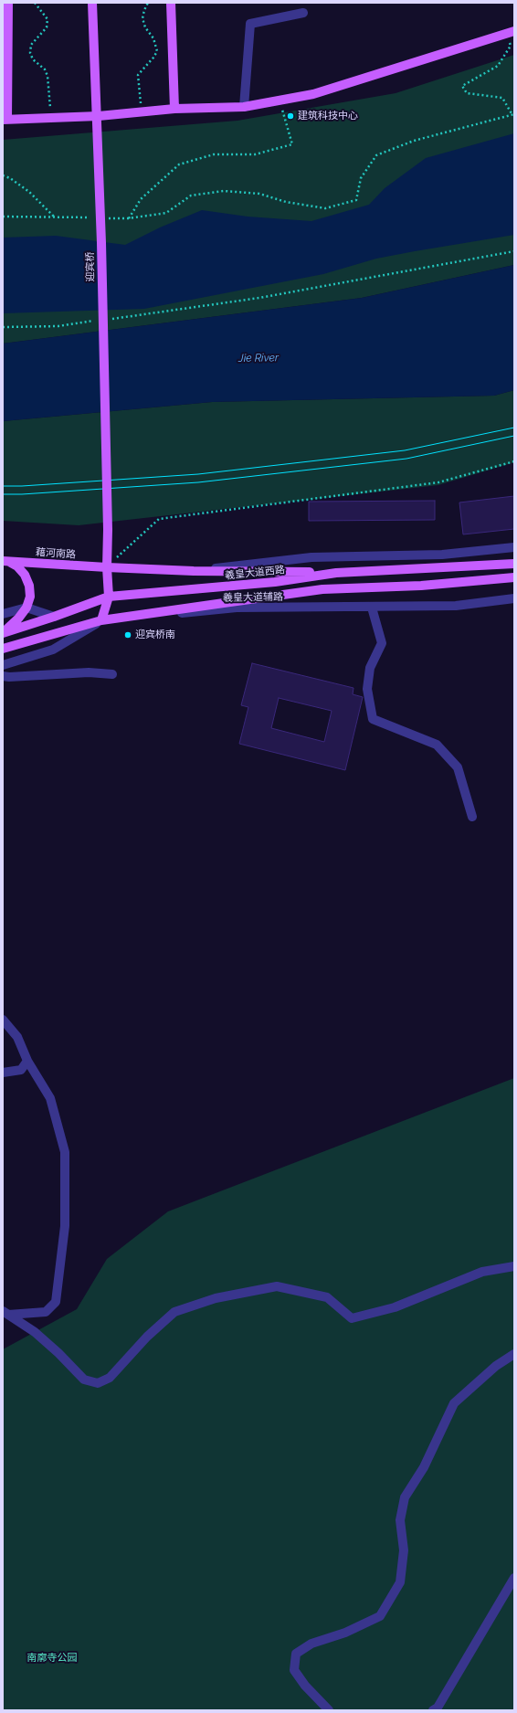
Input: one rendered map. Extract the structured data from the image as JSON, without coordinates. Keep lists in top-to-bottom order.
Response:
{
  "streets": {
    "main road": ["迎宾桥", "藉河南路", "羲皇大道西路"],
    "street": ["羲皇大道辅路"]
  },
  "crossings": [
    ["迎宾桥", "藉河南路"],
    ["迎宾桥", "羲皇大道西路"],
    ["藉河南路", "羲皇大道西路"]
  ],
  "water": ["Jie River"],
  "parks": ["南廓寺公园"],
  "places": ["建筑科技中心", "迎宾桥南"]
}
